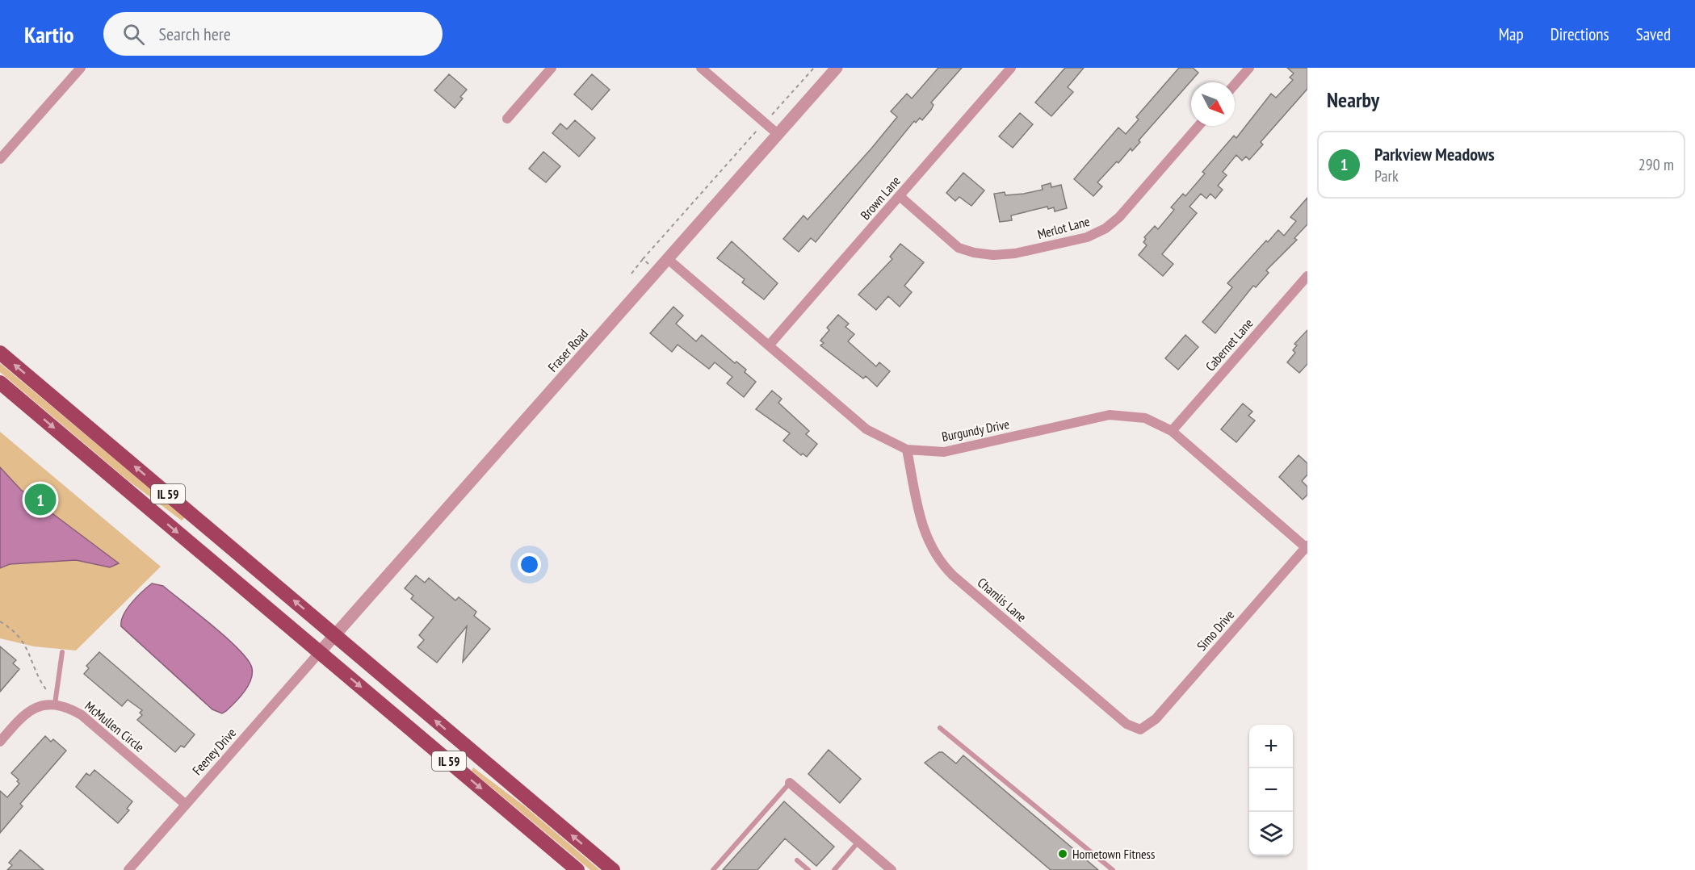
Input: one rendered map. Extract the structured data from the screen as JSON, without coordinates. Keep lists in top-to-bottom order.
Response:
{
  "streets": {
    "main road": ["IL 59"],
    "street": [
      "Brown Lane",
      "Merlot Lane",
      "Cabernet Lane",
      "Fraser Road",
      "Burgundy Drive",
      "Chamlis Lane",
      "Simo Drive",
      "McMullen Circle",
      "Feeney Drive"
    ]
  },
  "crossings": [
    ["Brown Lane", "Merlot Lane"],
    ["Brown Lane", "Burgundy Drive"],
    ["Cabernet Lane", "Burgundy Drive"],
    ["Fraser Road", "Burgundy Drive"],
    ["Fraser Road", "IL 59"],
    ["Fraser Road", "Feeney Drive"],
    ["Burgundy Drive", "Chamlis Lane"],
    ["Burgundy Drive", "Simo Drive"],
    ["IL 59", "Feeney Drive"],
    ["Chamlis Lane", "Simo Drive"],
    ["McMullen Circle", "Feeney Drive"]
  ],
  "places": ["Hometown Fitness"],
  "north": "bottom right",
  "page": {
    "header": "Kartio",
    "search": "Search here",
    "nav": ["Map", "Directions", "Saved"],
    "heading": "Nearby",
    "list": [
      {
        "mark": "1",
        "name": "Parkview Meadows",
        "note": "Park",
        "value": "290 m"
      }
    ],
    "pins": "1",
    "map_buttons": ["+", "−"]
  }
}
